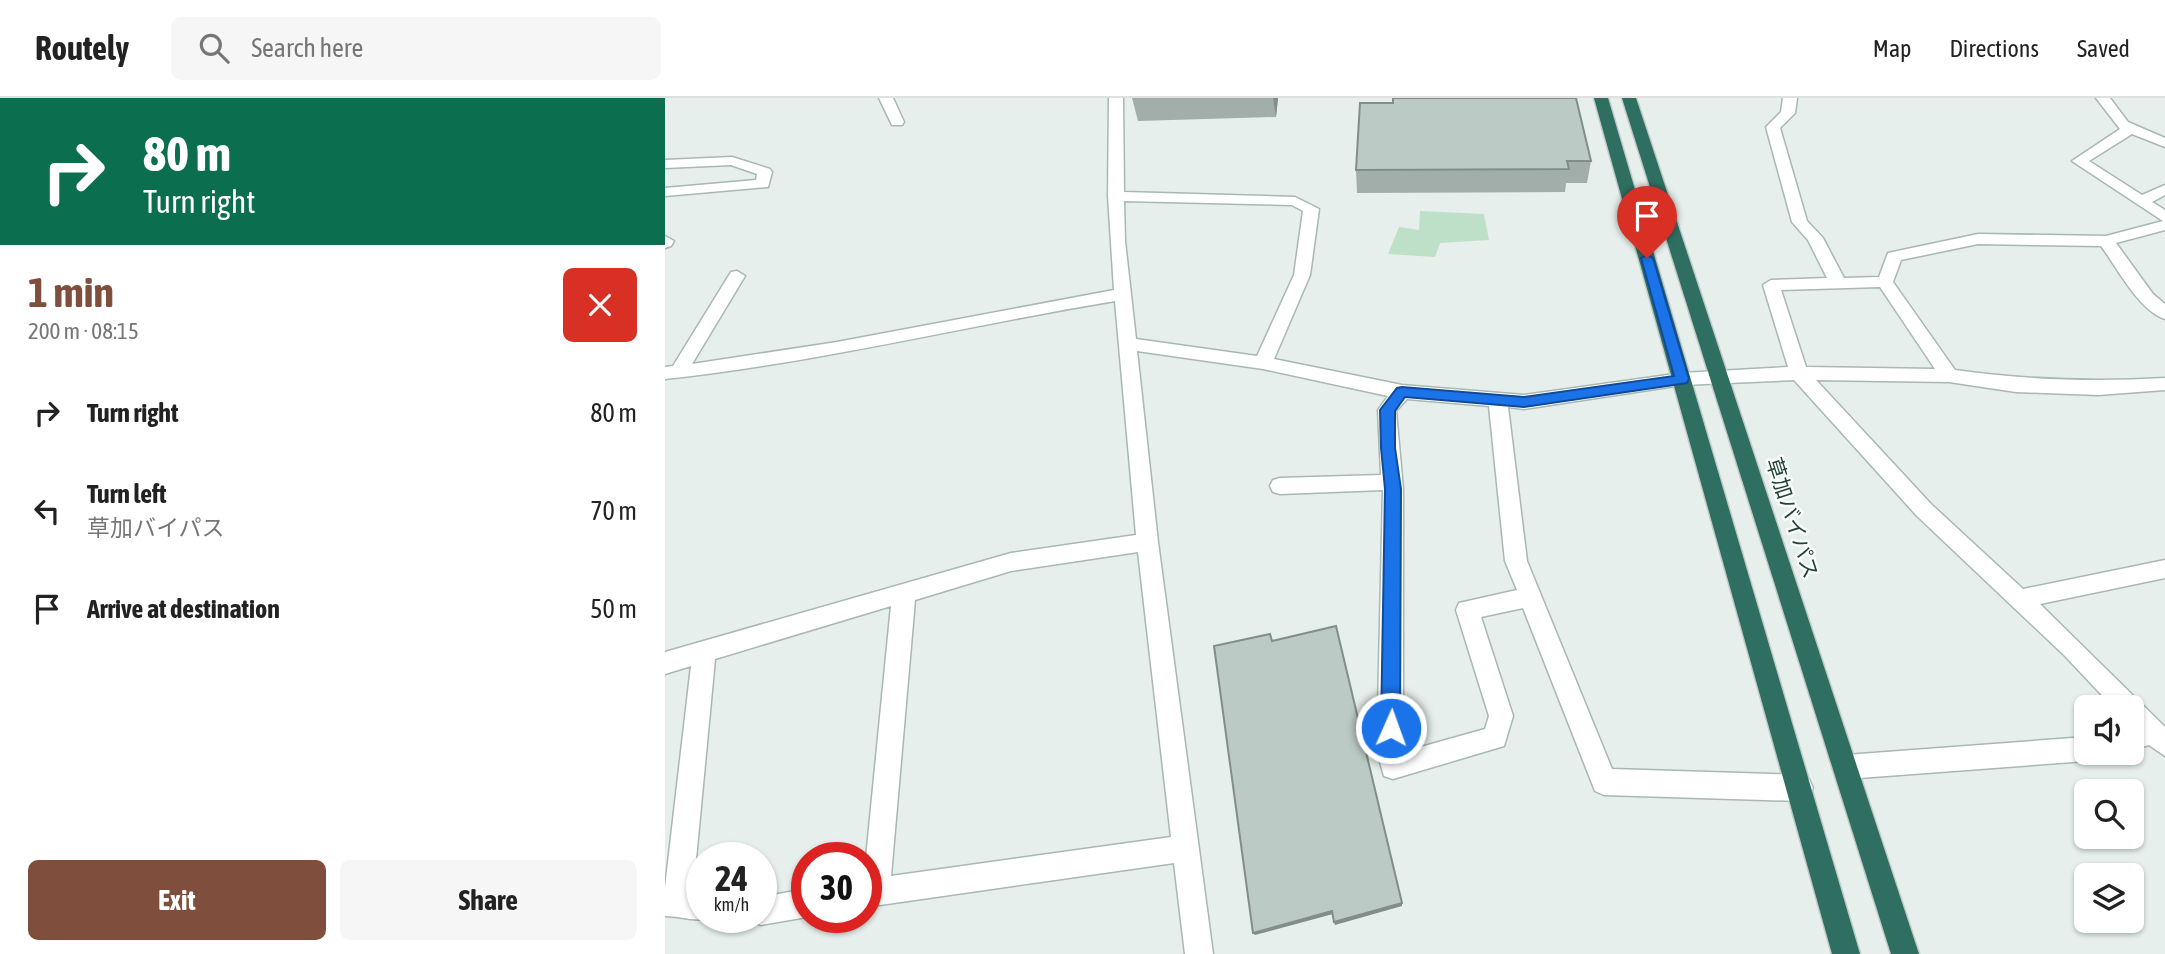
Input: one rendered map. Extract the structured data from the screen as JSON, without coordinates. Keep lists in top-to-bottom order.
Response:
{
  "streets": {
    "highway": ["草加バイパス"]
  },
  "page": {
    "header": "Routely",
    "search": "Search here",
    "nav": ["Map", "Directions", "Saved"],
    "turn": ["80 m", "Turn right"],
    "heading": ["1 min", "200 m · 08:15"],
    "list": [
      {
        "name": "Turn right",
        "value": "80 m"
      },
      {
        "name": "Turn left",
        "note": "草加バイパス",
        "value": "70 m"
      },
      {
        "name": "Arrive at destination",
        "value": "50 m"
      }
    ],
    "speed": "24 km/h",
    "limit": "30",
    "buttons": ["Exit", "Share"]
  }
}
